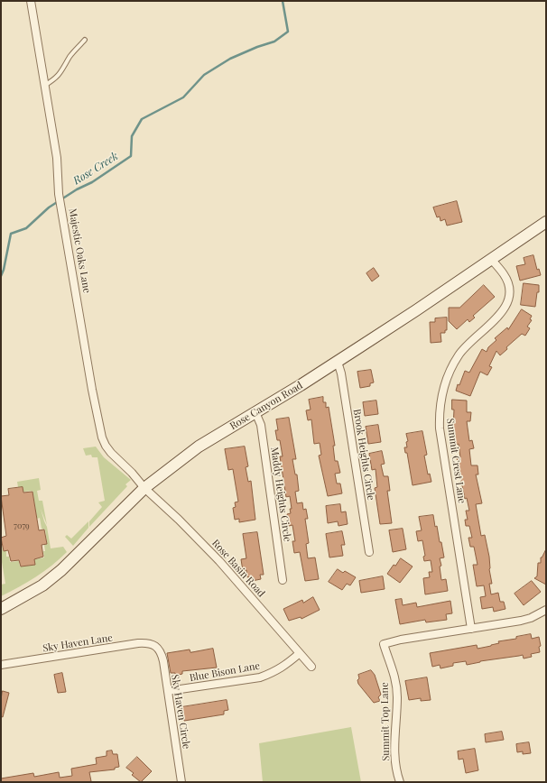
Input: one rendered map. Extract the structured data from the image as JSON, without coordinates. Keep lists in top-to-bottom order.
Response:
{
  "streets": {
    "street": [
      "Majestic Oaks Lane",
      "Rose Canyon Road",
      "Brook Heights Circle",
      "Summit Crest Lane",
      "Maddy Heights Circle",
      "Rose Basin Road",
      "Sky Haven Lane",
      "Blue Bison Lane",
      "Sky Haven Circle",
      "Summit Top Lane"
    ]
  },
  "crossings": [
    ["Majestic Oaks Lane", "Rose Canyon Road"],
    ["Majestic Oaks Lane", "Rose Basin Road"],
    ["Rose Canyon Road", "Brook Heights Circle"],
    ["Rose Canyon Road", "Summit Crest Lane"],
    ["Rose Canyon Road", "Maddy Heights Circle"],
    ["Rose Canyon Road", "Rose Basin Road"],
    ["Summit Crest Lane", "Summit Top Lane"],
    ["Rose Basin Road", "Blue Bison Lane"],
    ["Sky Haven Lane", "Sky Haven Circle"],
    ["Blue Bison Lane", "Sky Haven Circle"]
  ],
  "water": ["Rose Creek"],
  "house_numbers": ["7079"]
}
